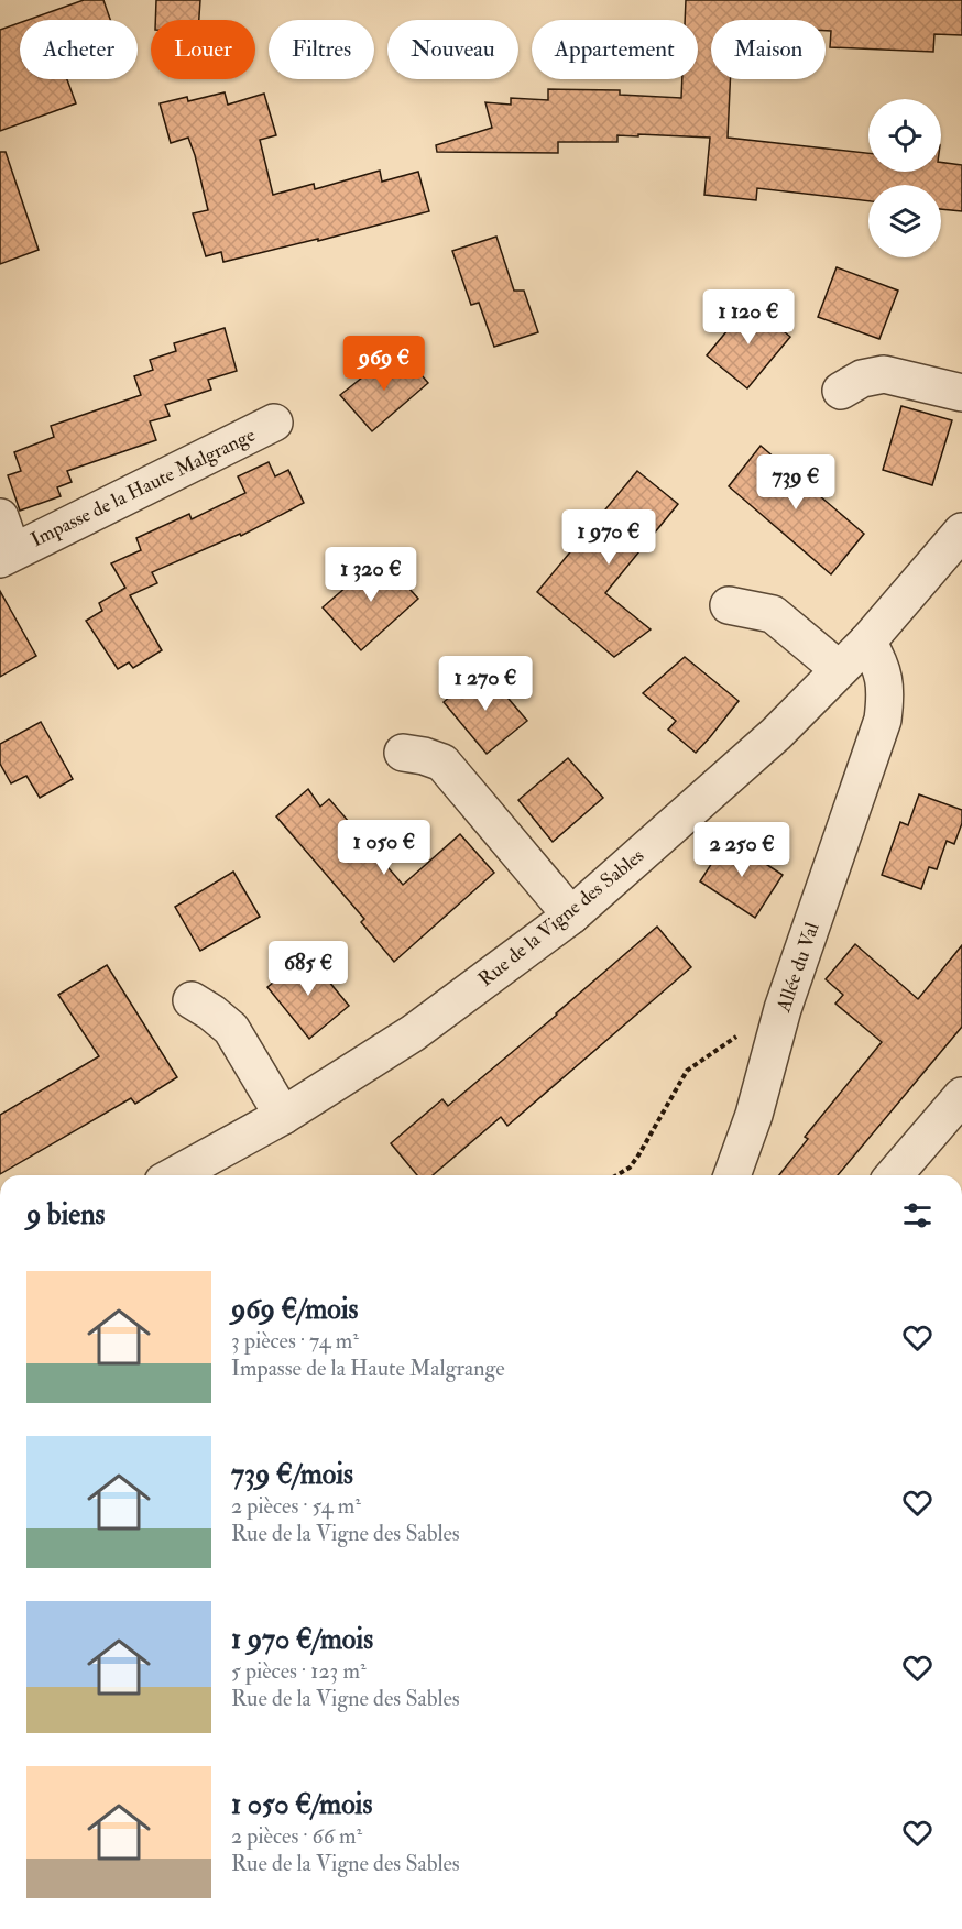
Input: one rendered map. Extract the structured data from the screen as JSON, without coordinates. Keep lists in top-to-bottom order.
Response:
{
  "streets": {
    "street": ["Impasse de la Haute Malgrange", "Rue de la Vigne des Sables", "Allée du Val"]
  },
  "crossings": [
    ["Rue de la Vigne des Sables", "Allée du Val"]
  ],
  "page": {
    "chip": [
      "Acheter",
      "Louer",
      "Filtres",
      "Nouveau",
      "Appartement",
      "Maison"
    ],
    "price": [
      "1 120 €",
      "969 €",
      "739 €",
      "1 970 €",
      "1 320 €",
      "1 270 €",
      "1 050 €",
      "2 250 €",
      "685 €"
    ],
    "heading": "9 biens",
    "list": [
      {
        "name": "969 €/mois",
        "note": "3 pièces · 74 m² · Impasse de la Haute Malgrange"
      },
      {
        "name": "739 €/mois",
        "note": "2 pièces · 54 m² · Rue de la Vigne des Sables"
      },
      {
        "name": "1 970 €/mois",
        "note": "5 pièces · 123 m² · Rue de la Vigne des Sables"
      },
      {
        "name": "1 050 €/mois",
        "note": "2 pièces · 66 m² · Rue de la Vigne des Sables"
      }
    ]
  }
}
